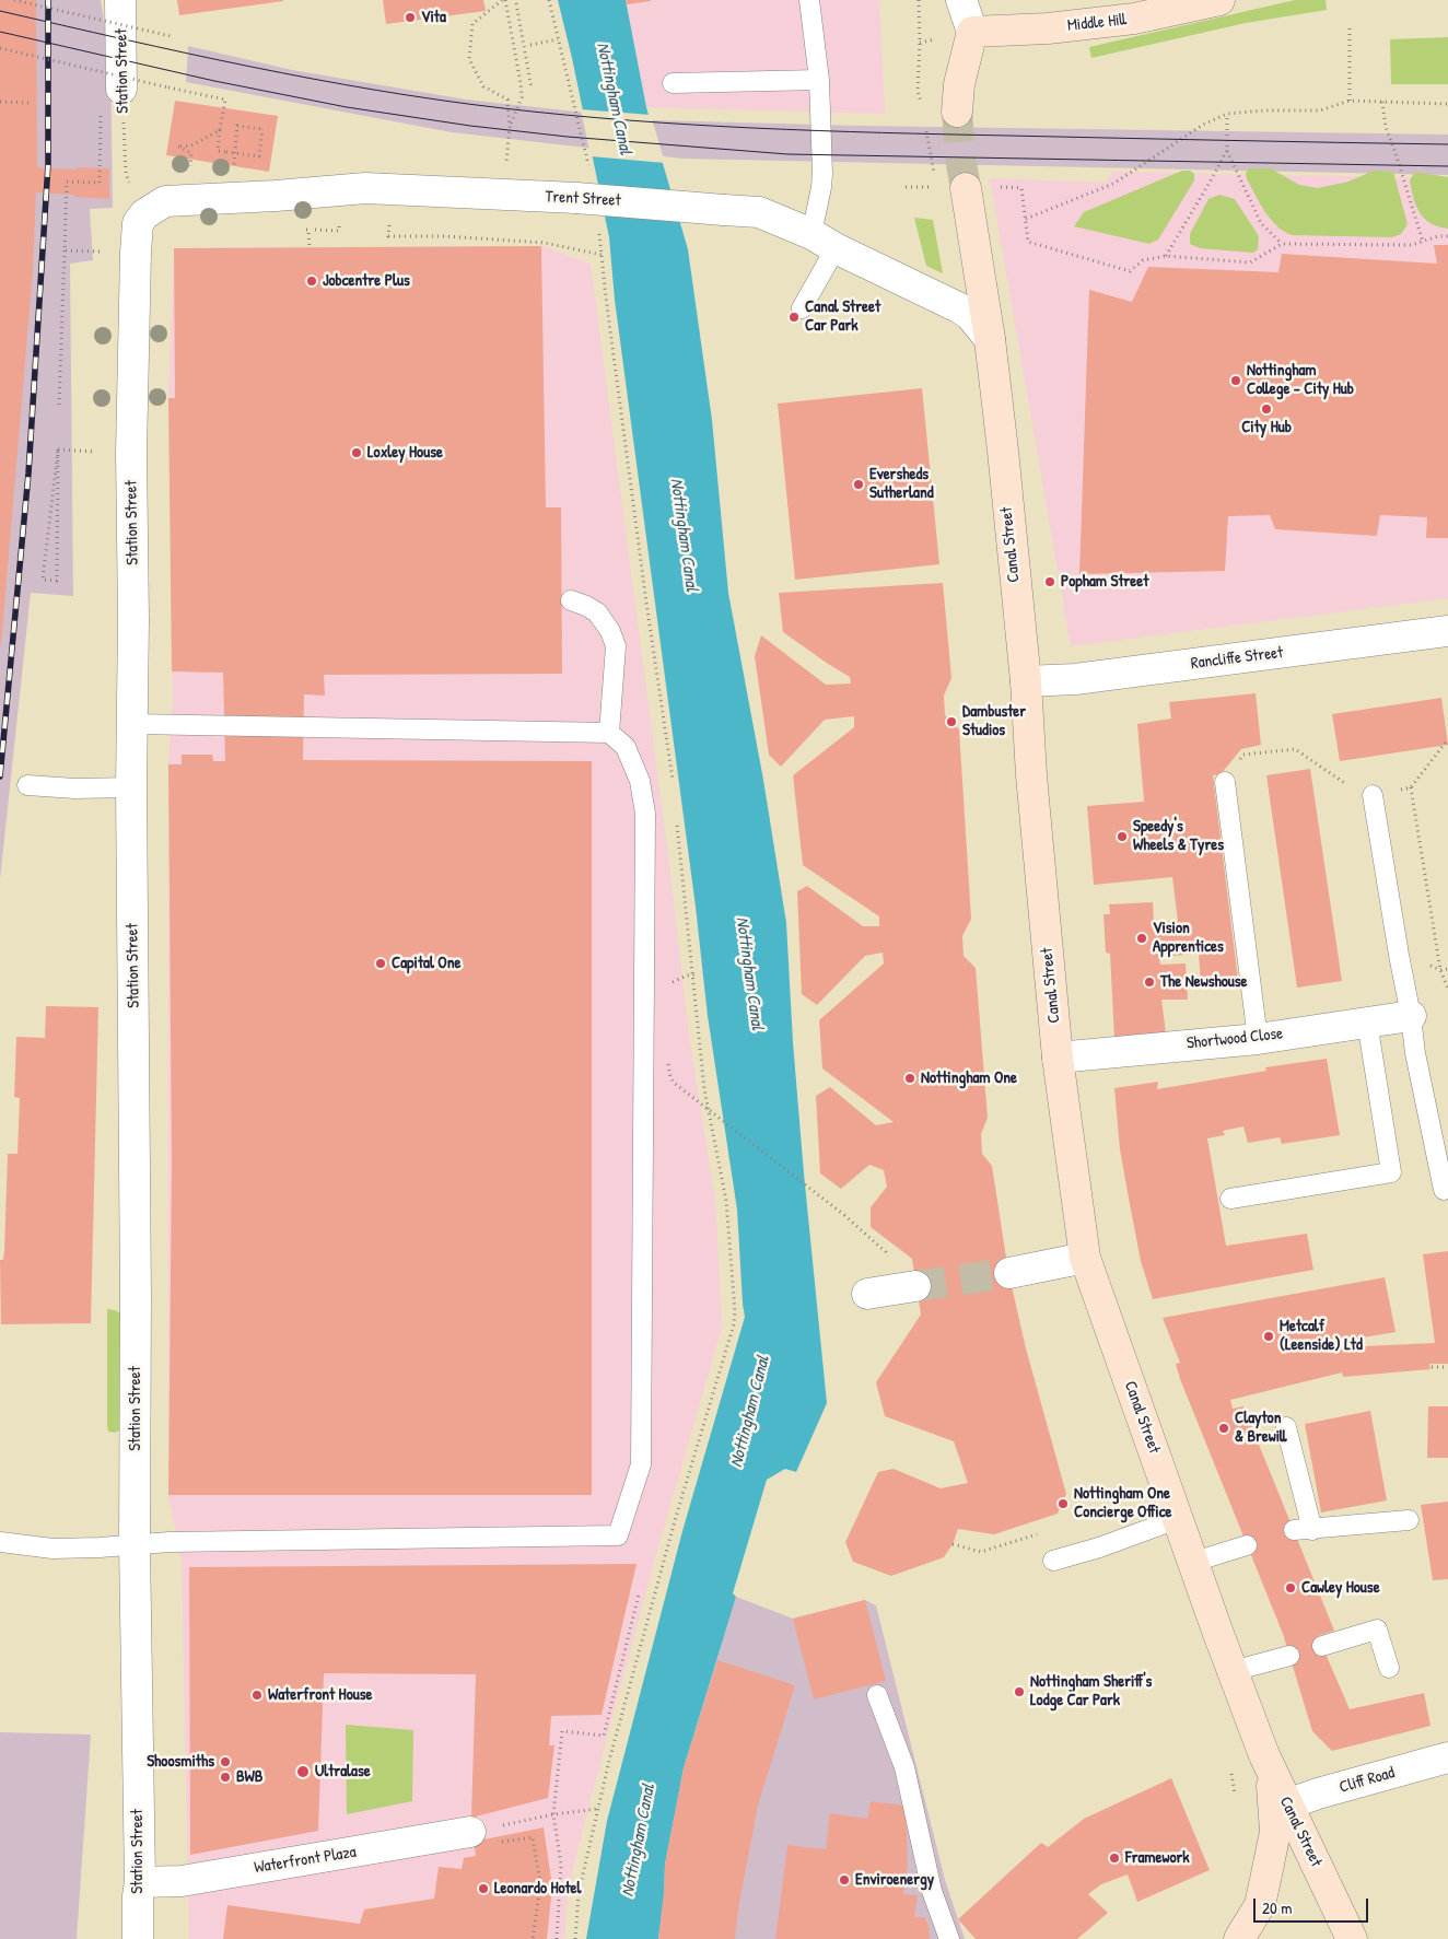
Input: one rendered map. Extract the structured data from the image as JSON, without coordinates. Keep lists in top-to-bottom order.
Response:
{
  "streets": {
    "street": [
      "Middle Hill",
      "Station Street",
      "Trent Street",
      "Canal Street",
      "Rancliffe Street",
      "Shortwood Close",
      "Cliff Road",
      "Waterfront Plaza"
    ]
  },
  "crossings": [
    ["Station Street", "Trent Street"],
    ["Station Street", "Waterfront Plaza"],
    ["Trent Street", "Canal Street"],
    ["Canal Street", "Rancliffe Street"],
    ["Canal Street", "Shortwood Close"],
    ["Canal Street", "Cliff Road"]
  ],
  "water": ["Nottingham Canal"],
  "places": [
    "Vita",
    "Jobcentre Plus",
    "Canal Street Car Park",
    "Nottingham College - City Hub",
    "City Hub",
    "Loxley House",
    "Eversheds Sutherland",
    "Popham Street",
    "Dambuster Studios",
    "Speedy's Wheels & Tyres",
    "Vision Apprentices",
    "Capital One",
    "The Newshouse",
    "Nottingham One",
    "Metcalf (Leenside) Ltd",
    "Clayton & Brewill",
    "Nottingham One Concierge Office",
    "Cawley House",
    "Nottingham Sheriff's Lodge Car Park",
    "Waterfront House",
    "Shoosmiths",
    "Ultralase",
    "BWB",
    "Framework",
    "Enviroenergy",
    "Leonardo Hotel"
  ],
  "scale_bar": "20 m"
}
